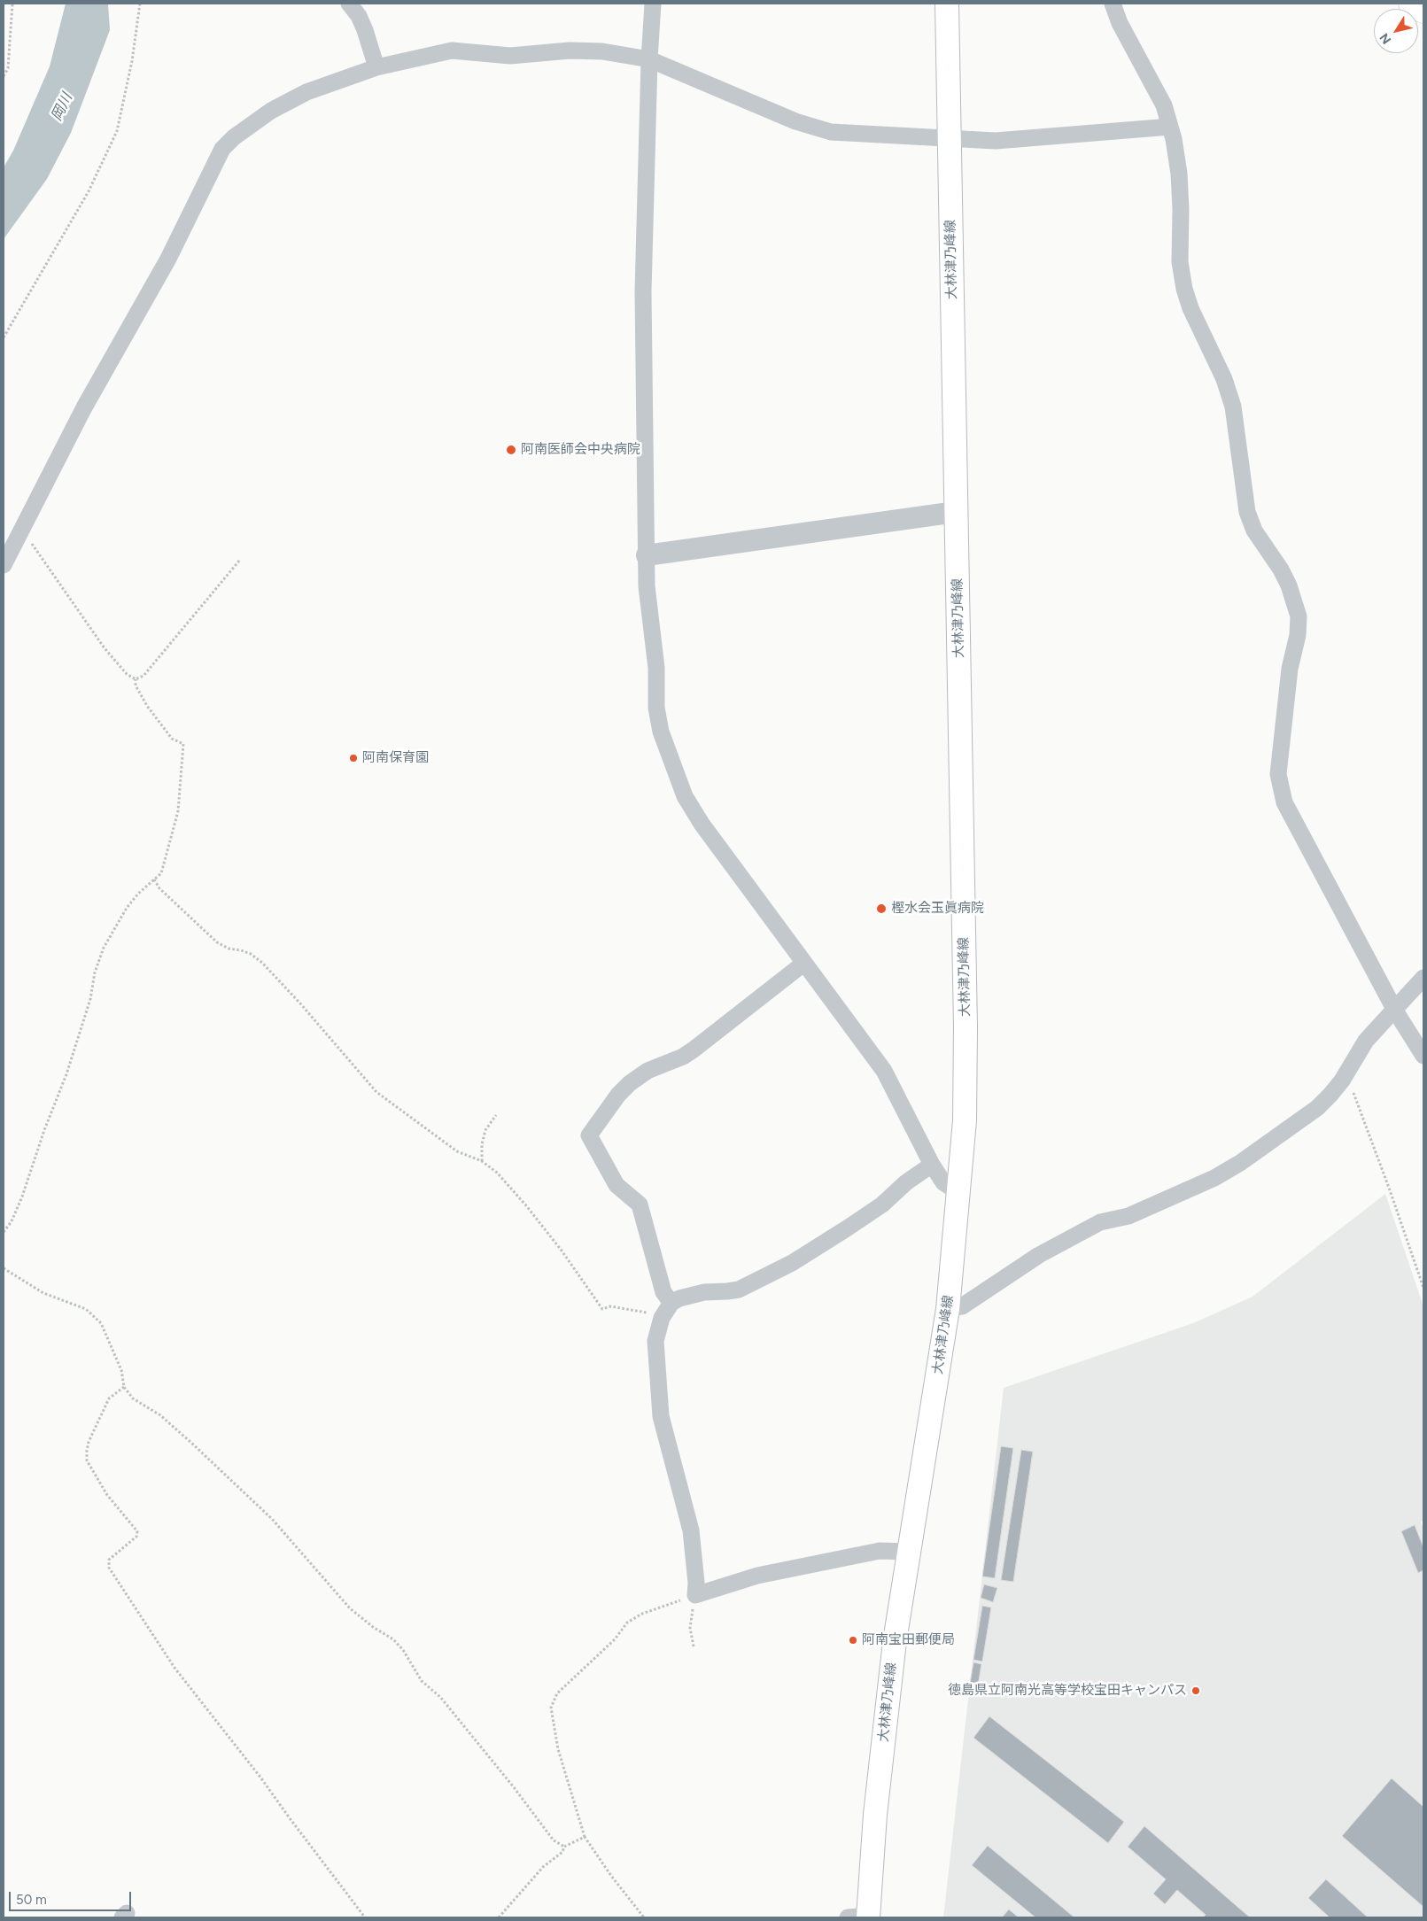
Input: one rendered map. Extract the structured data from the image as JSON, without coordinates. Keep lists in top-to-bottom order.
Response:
{
  "streets": {
    "main road": ["大林津乃峰線"]
  },
  "water": ["岡川"],
  "places": [
    "阿南医師会中央病院",
    "阿南保育園",
    "樫水会玉眞病院",
    "阿南宝田郵便局",
    "徳島県立阿南光高等学校宝田キャンパス"
  ],
  "scale_bar": "50 m",
  "north": "bottom left"
}
